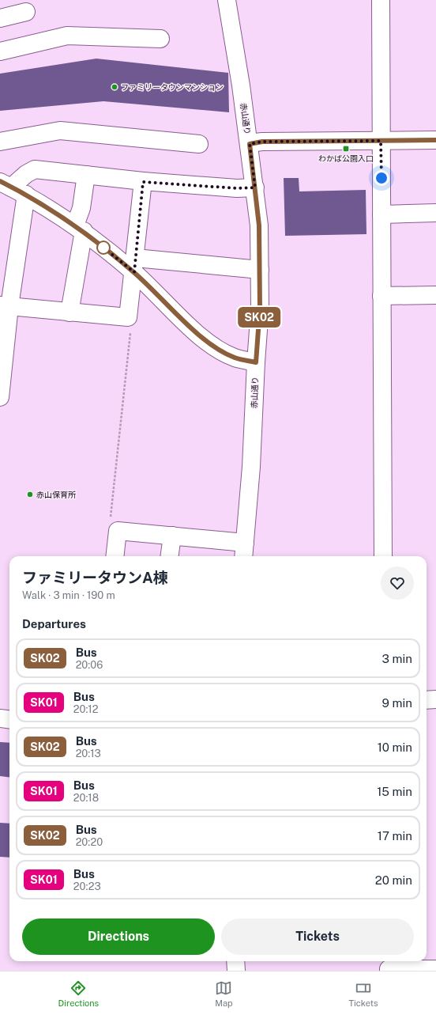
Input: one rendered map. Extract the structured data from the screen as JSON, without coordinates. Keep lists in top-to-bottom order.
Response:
{
  "streets": {
    "street": ["赤山通り"]
  },
  "places": {
    "other": ["ファミリータウンマンション", "赤山保育所"],
    "transit": ["わかば公園入口"]
  },
  "lines": ["bus line SK02"],
  "page": {
    "on_map": "SK02",
    "heading": [
      ["ファミリータウンA棟", "Walk · 3 min · 190 m"],
      "Departures"
    ],
    "list": [
      {
        "mark": "SK02",
        "name": "Bus",
        "note": "20:06",
        "value": "3 min"
      },
      {
        "mark": "SK01",
        "name": "Bus",
        "note": "20:12",
        "value": "9 min"
      },
      {
        "mark": "SK02",
        "name": "Bus",
        "note": "20:13",
        "value": "10 min"
      },
      {
        "mark": "SK01",
        "name": "Bus",
        "note": "20:18",
        "value": "15 min"
      },
      {
        "mark": "SK02",
        "name": "Bus",
        "note": "20:20",
        "value": "17 min"
      },
      {
        "mark": "SK01",
        "name": "Bus",
        "note": "20:23",
        "value": "20 min"
      }
    ],
    "buttons": ["Directions", "Tickets"],
    "tabs": ["Directions", "Map", "Tickets"]
  }
}
